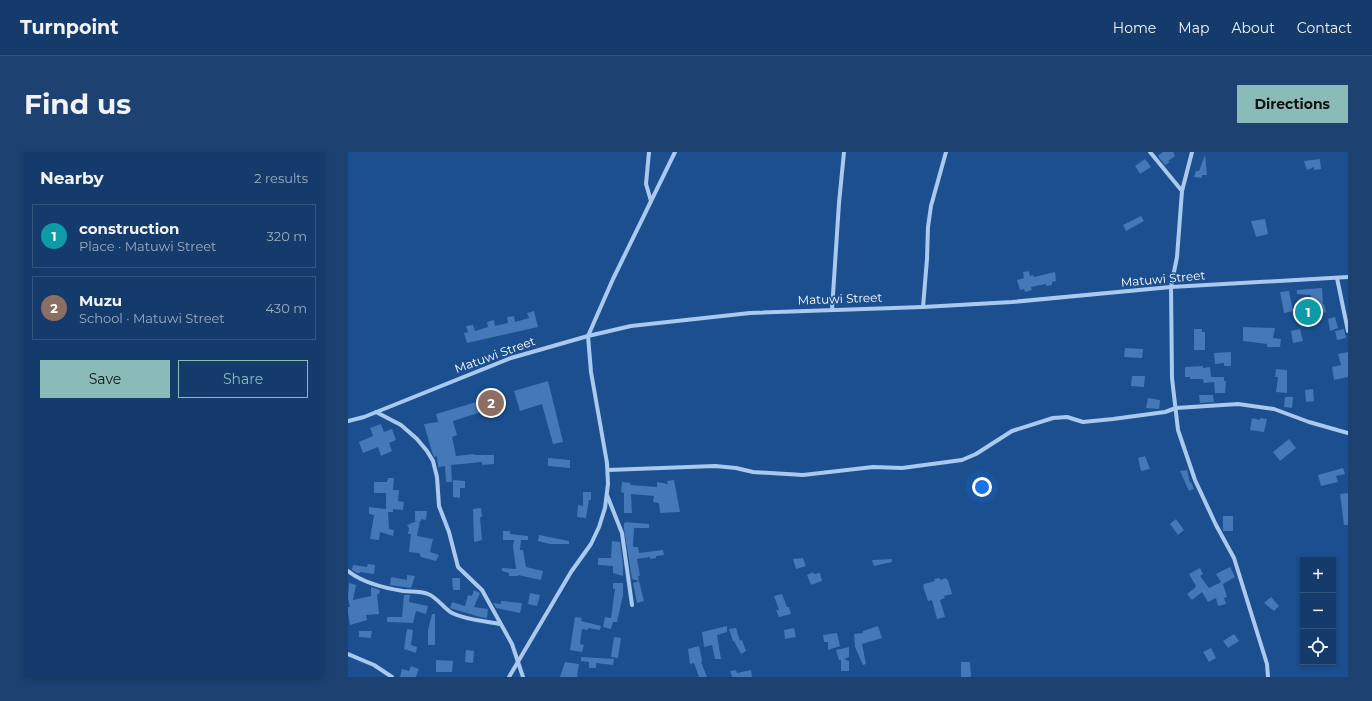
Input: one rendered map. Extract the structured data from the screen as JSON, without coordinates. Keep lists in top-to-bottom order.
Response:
{
  "streets": {
    "street": ["Matuwi Street"]
  },
  "page": {
    "header": "Turnpoint",
    "nav": [
      "Home",
      "Map",
      "About",
      "Contact"
    ],
    "buttons": [
      "Directions",
      ["Save", "Share"]
    ],
    "title": "Find us",
    "heading": ["Nearby", "2 results"],
    "list": [
      {
        "mark": "1",
        "name": "construction",
        "note": "Place · Matuwi Street",
        "value": "320 m"
      },
      {
        "mark": "2",
        "name": "Muzu",
        "note": "School · Matuwi Street",
        "value": "430 m"
      }
    ],
    "pins": ["1", "2"],
    "map_buttons": ["+", "−"]
  }
}
